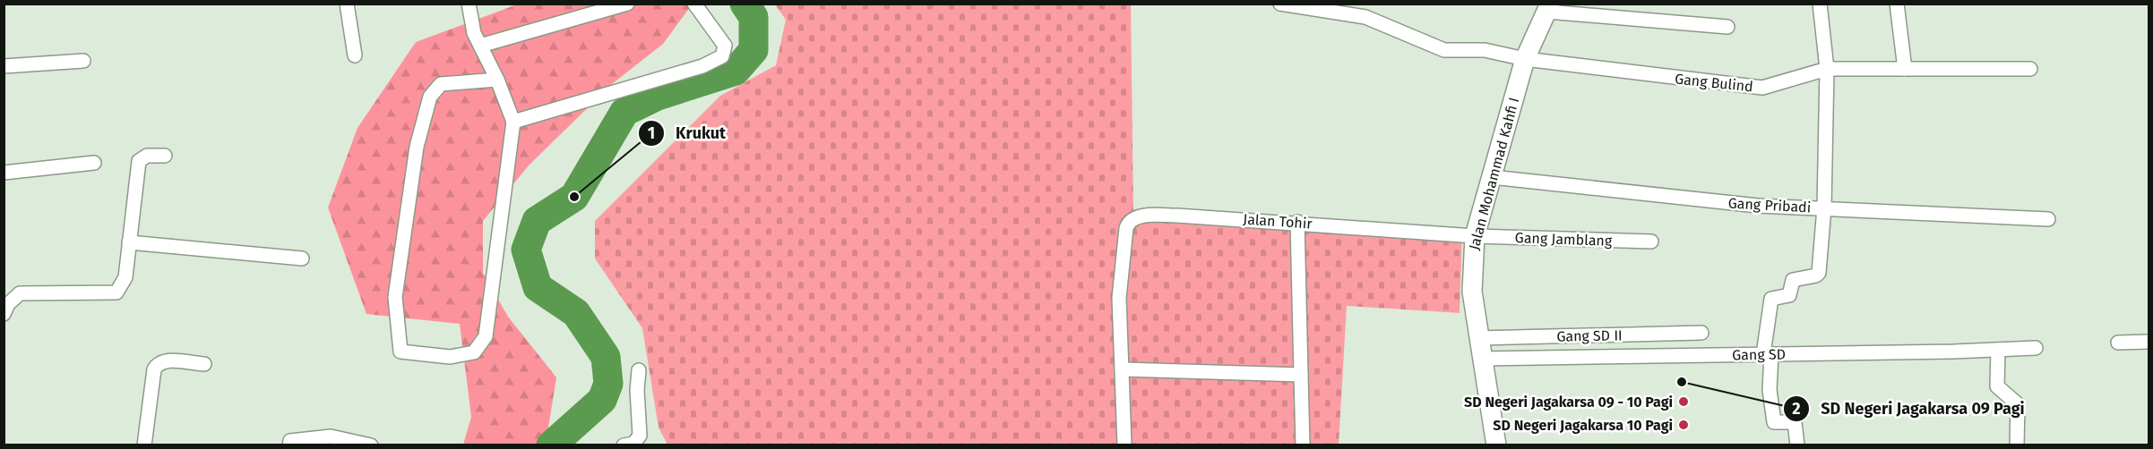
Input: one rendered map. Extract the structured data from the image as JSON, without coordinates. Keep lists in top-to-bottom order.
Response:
{
  "streets": {
    "main road": ["Jalan Mohammad Kahfi I"],
    "street": [
      "Gang Bulind",
      "Gang Pribadi",
      "Jalan Tohir",
      "Gang Jamblang",
      "Gang SD II",
      "Gang SD"
    ]
  },
  "crossings": [
    ["Gang Bulind", "Jalan Mohammad Kahfi I"],
    ["Jalan Mohammad Kahfi I", "Gang Pribadi"],
    ["Jalan Mohammad Kahfi I", "Jalan Tohir"],
    ["Jalan Mohammad Kahfi I", "Gang Jamblang"],
    ["Jalan Mohammad Kahfi I", "Gang SD II"],
    ["Jalan Mohammad Kahfi I", "Gang SD"],
    ["Jalan Tohir", "Gang Jamblang"]
  ],
  "places": [
    "Krukut",
    "SD Negeri Jagakarsa 09 Pagi",
    "SD Negeri Jagakarsa 09 - 10 Pagi",
    "SD Negeri Jagakarsa 10 Pagi"
  ]
}
